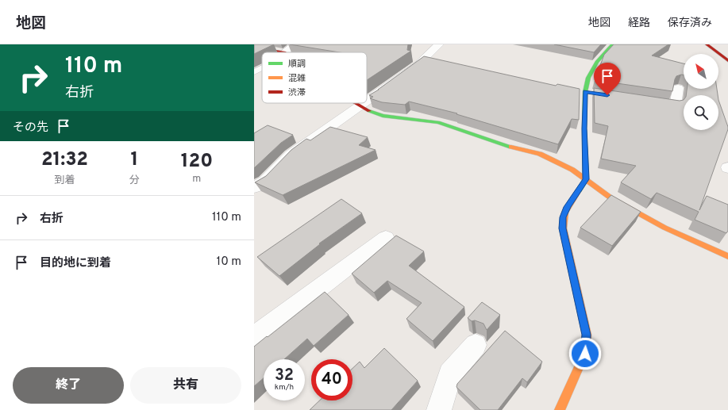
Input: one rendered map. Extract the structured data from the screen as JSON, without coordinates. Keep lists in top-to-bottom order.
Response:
{
  "legend": ["順調", "混雑", "渋滞"],
  "north": "top left",
  "page": {
    "header": "地図",
    "nav": ["地図", "経路", "保存済み"],
    "turn": ["110 m", "右折"],
    "then": "その先",
    "eta": [
      "21:32",
      "到着",
      "1",
      "分",
      "120",
      "m"
    ],
    "list": [
      {
        "name": "右折",
        "value": "110 m"
      },
      {
        "name": "目的地に到着",
        "value": "10 m"
      }
    ],
    "speed": "32 km/h",
    "limit": "40",
    "buttons": ["終了", "共有"]
  }
}
